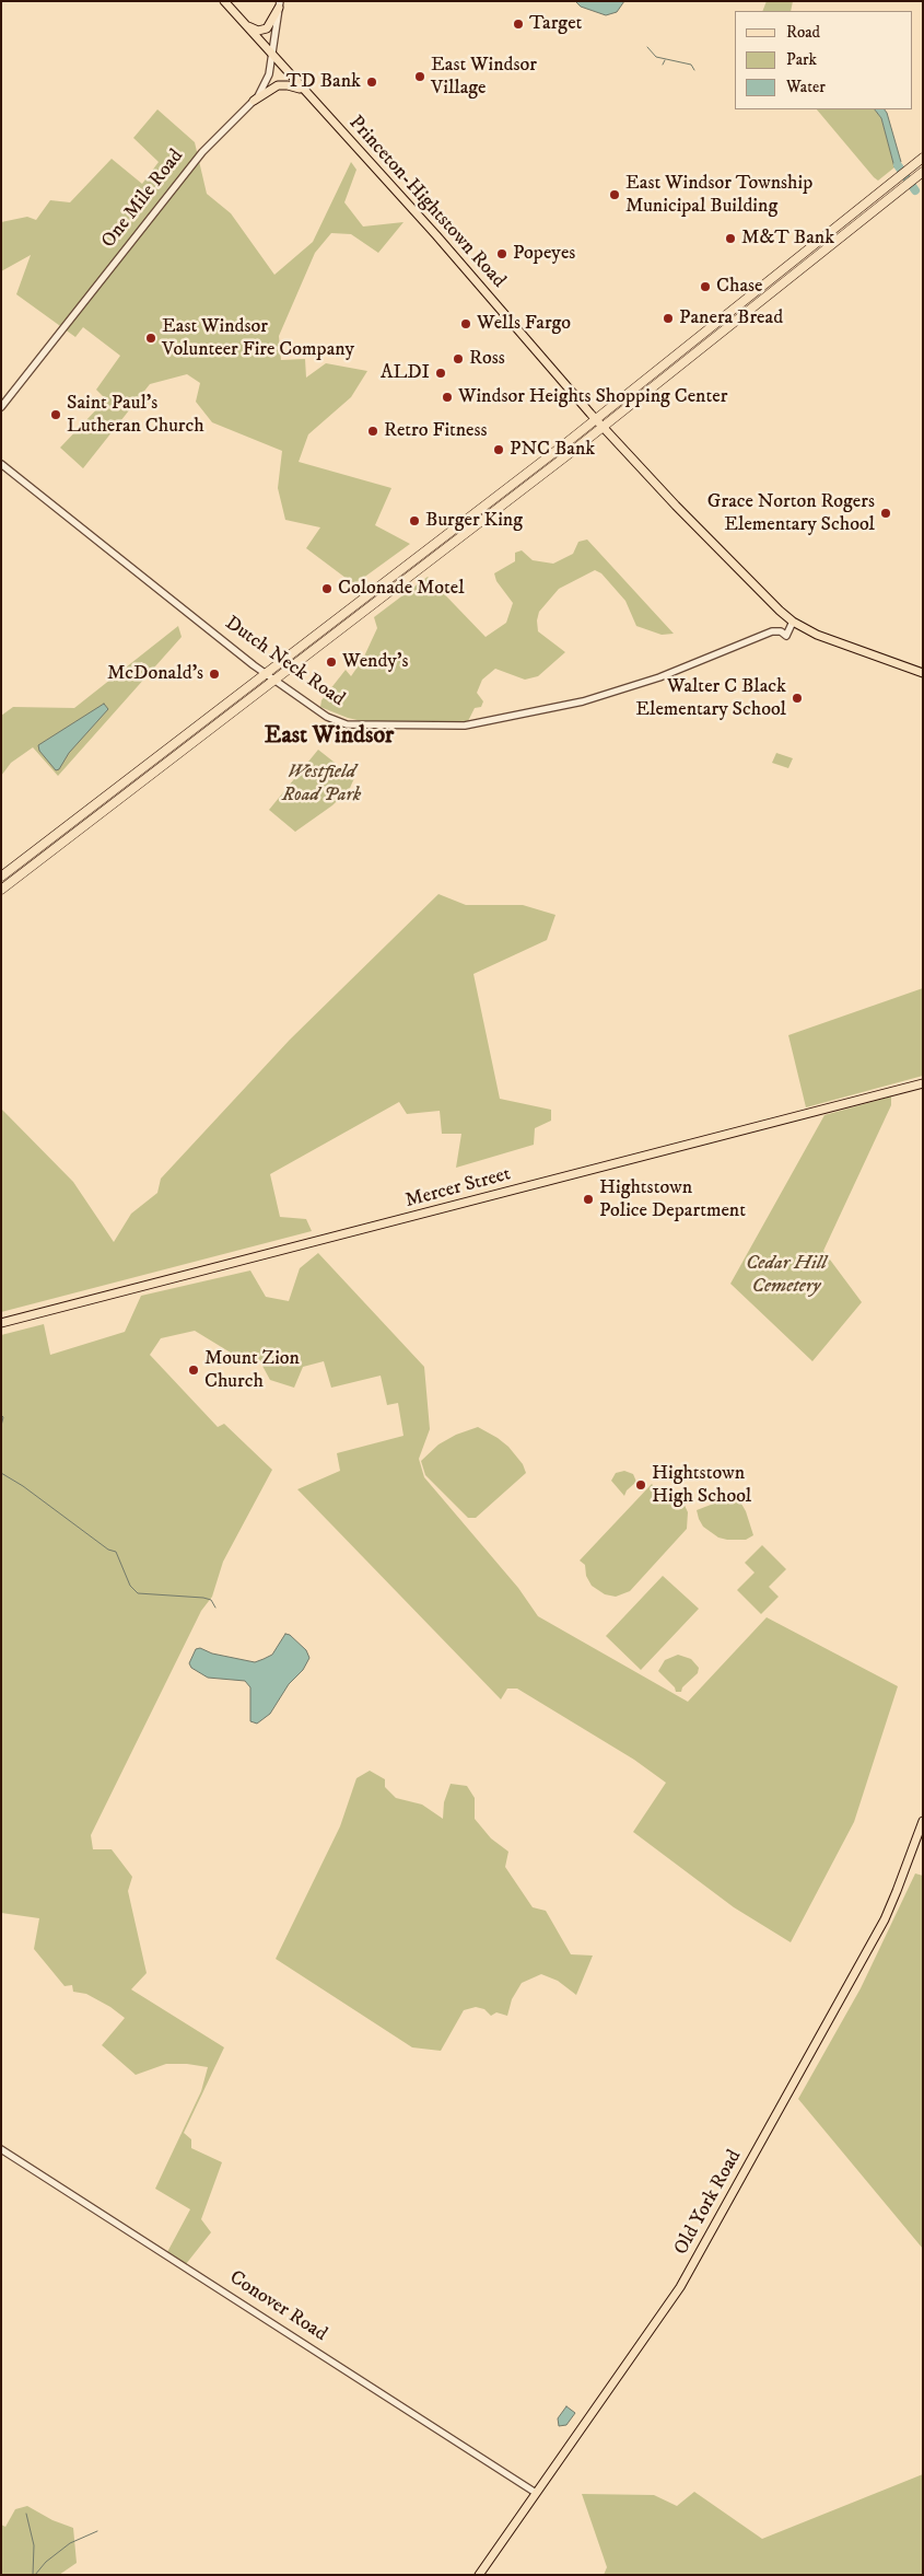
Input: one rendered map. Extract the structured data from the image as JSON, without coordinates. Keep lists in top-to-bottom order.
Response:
{
  "streets": {
    "main road": ["Princeton-Hightstown Road", "Mercer Street", "Old York Road"],
    "street": ["One Mile Road", "Dutch Neck Road", "Conover Road"]
  },
  "crossings": [
    ["One Mile Road", "Princeton-Hightstown Road"],
    ["Princeton-Hightstown Road", "Dutch Neck Road"],
    ["Old York Road", "Conover Road"]
  ],
  "districts": ["East Windsor"],
  "parks": ["Westfield Road Park", "Cedar Hill Cemetery"],
  "places": [
    "Target",
    "East Windsor Village",
    "TD Bank",
    "East Windsor Township Municipal Building",
    "M&T Bank",
    "Popeyes",
    "Chase",
    "Panera Bread",
    "Wells Fargo",
    "East Windsor Volunteer Fire Company",
    "Ross",
    "ALDI",
    "Windsor Heights Shopping Center",
    "Saint Paul's Lutheran Church",
    "Retro Fitness",
    "PNC Bank",
    "Grace Norton Rogers Elementary School",
    "Burger King",
    "Colonade Motel",
    "Wendy's",
    "McDonald's",
    "Walter C Black Elementary School",
    "Hightstown Police Department",
    "Mount Zion Church",
    "Hightstown High School"
  ],
  "legend": ["Road", "Park", "Water"]
}
